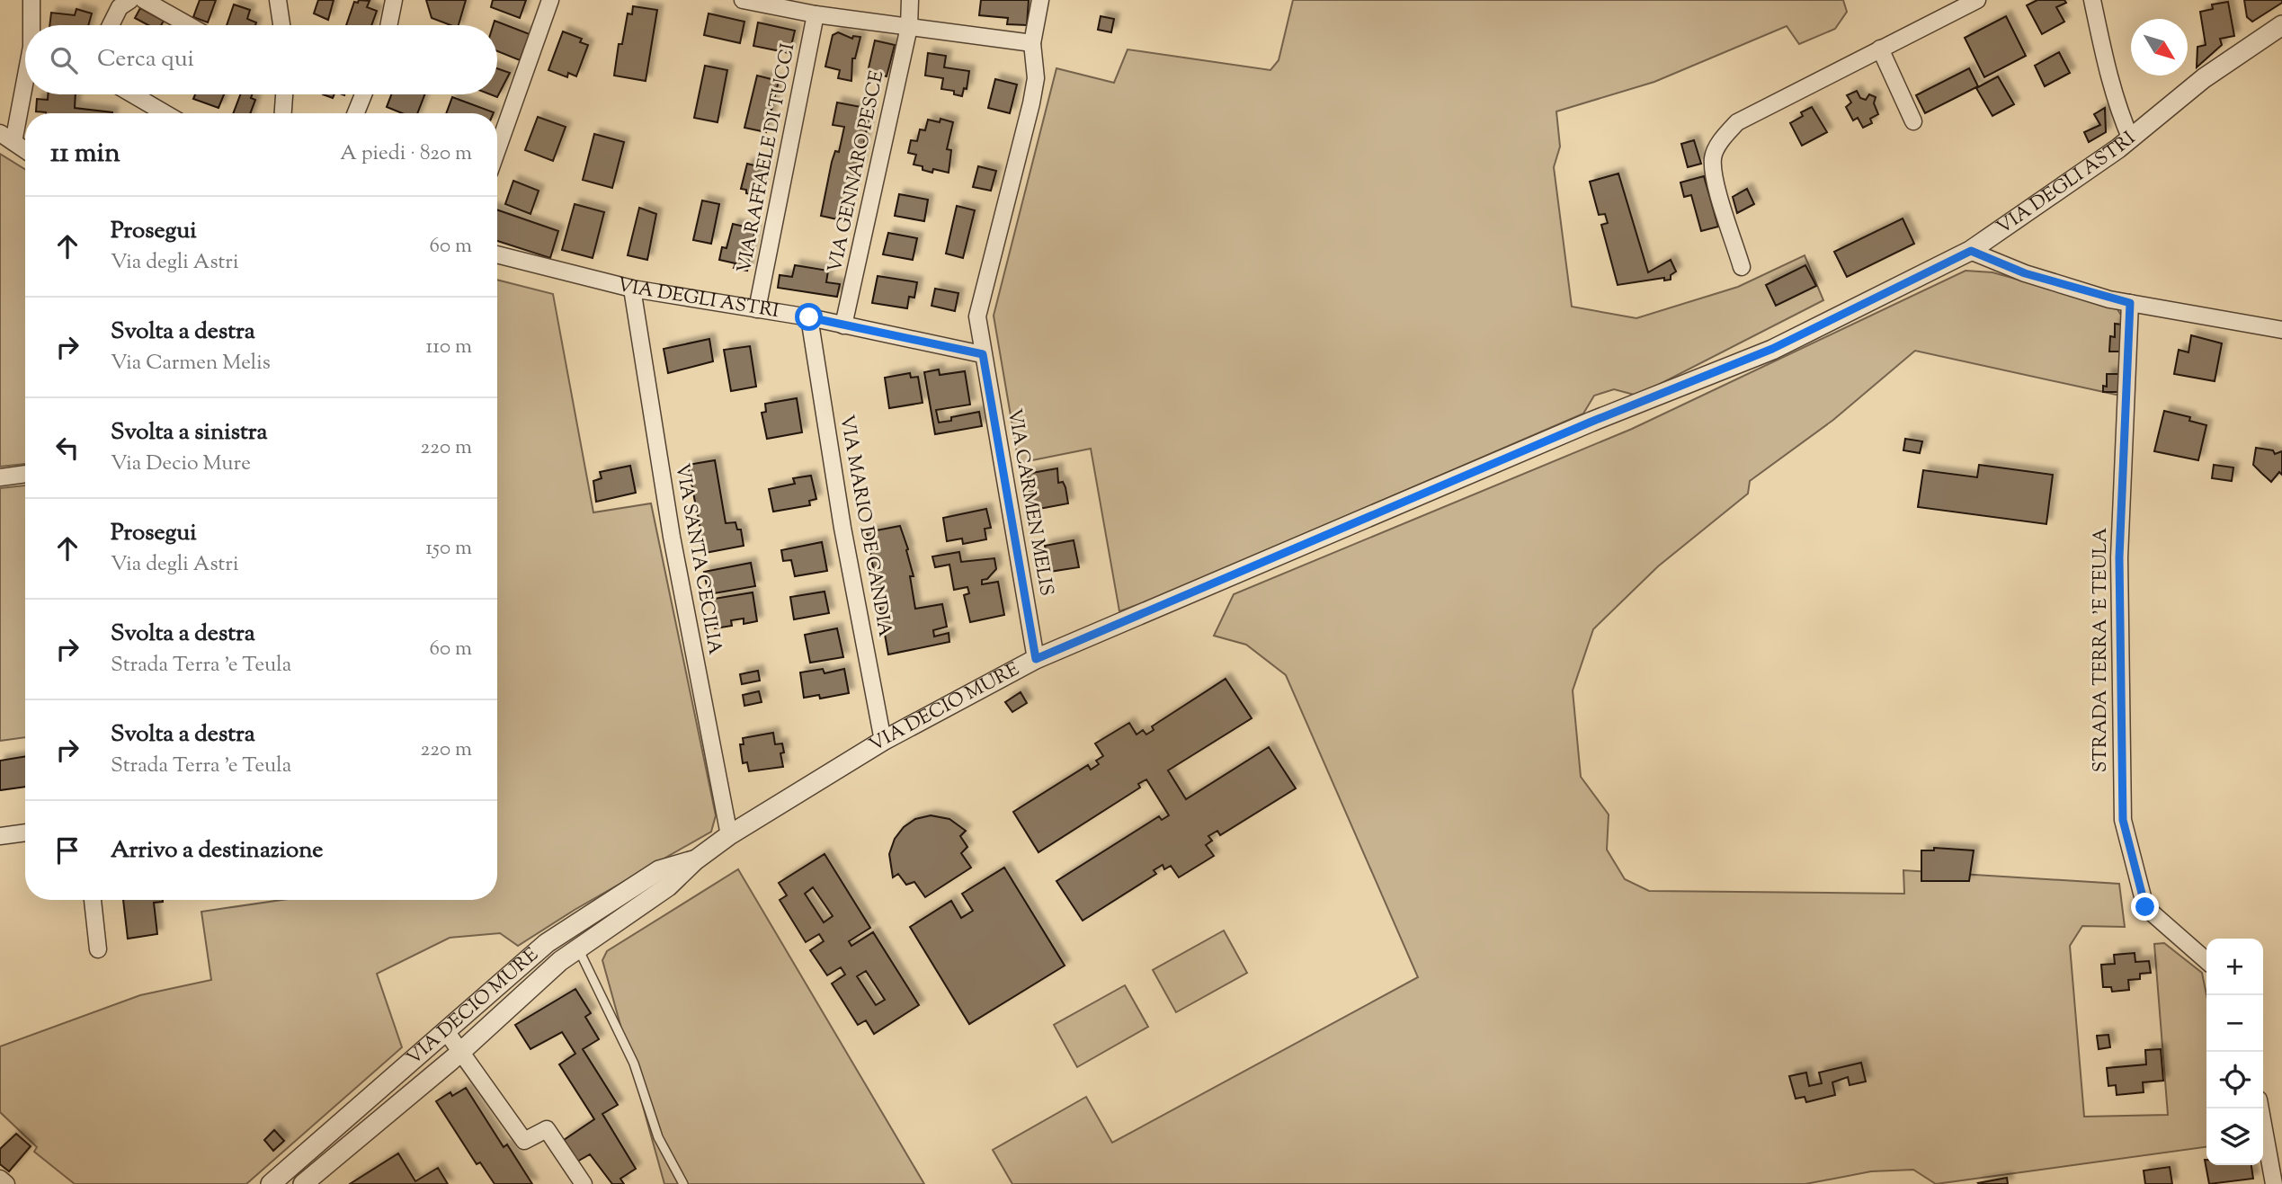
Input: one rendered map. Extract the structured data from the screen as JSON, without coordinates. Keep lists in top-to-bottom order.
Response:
{
  "streets": {
    "street": [
      "VIA RAFFAELE DI TUCCI",
      "VIA GENNARO PESCE",
      "VIA DEGLI ASTRI",
      "VIA CARMEN MELIS",
      "VIA MARIO DE CANDIA",
      "VIA SANTA CECILIA",
      "STRADA TERRA 'E TEULA",
      "VIA DECIO MURE"
    ]
  },
  "crossings": [
    ["VIA RAFFAELE DI TUCCI", "VIA DEGLI ASTRI"],
    ["VIA GENNARO PESCE", "VIA DEGLI ASTRI"],
    ["VIA DEGLI ASTRI", "VIA CARMEN MELIS"],
    ["VIA DEGLI ASTRI", "VIA MARIO DE CANDIA"],
    ["VIA DEGLI ASTRI", "VIA SANTA CECILIA"],
    ["VIA DEGLI ASTRI", "VIA DECIO MURE"],
    ["VIA CARMEN MELIS", "VIA DECIO MURE"],
    ["VIA MARIO DE CANDIA", "VIA DECIO MURE"],
    ["VIA SANTA CECILIA", "VIA DECIO MURE"]
  ],
  "north": "bottom right",
  "page": {
    "search": "Cerca qui",
    "heading": ["11 min", "A piedi · 820 m"],
    "list": [
      ["Prosegui", "Via degli Astri", "60 m"],
      ["Svolta a destra", "Via Carmen Melis", "110 m"],
      ["Svolta a sinistra", "Via Decio Mure", "220 m"],
      ["Prosegui", "Via degli Astri", "150 m"],
      ["Svolta a destra", "Strada Terra 'e Teula", "60 m"],
      ["Svolta a destra", "Strada Terra 'e Teula", "220 m"],
      "Arrivo a destinazione"
    ],
    "map_buttons": ["+", "−"]
  }
}
